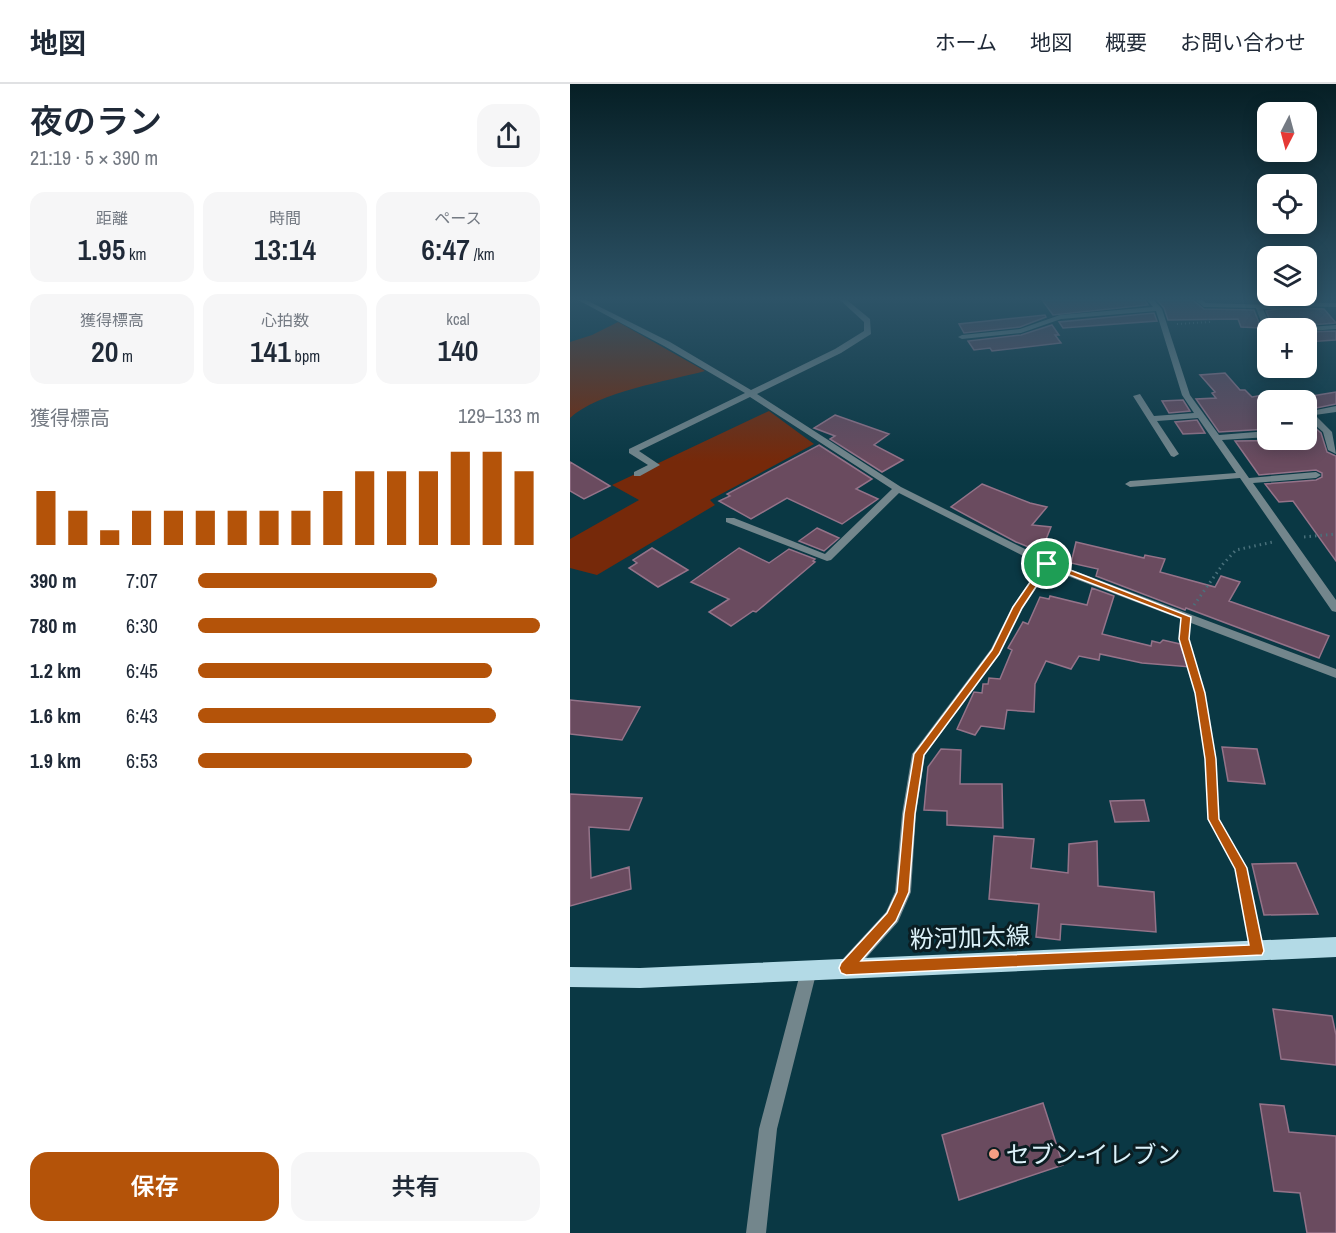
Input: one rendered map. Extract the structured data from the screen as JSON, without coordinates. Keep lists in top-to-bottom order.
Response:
{
  "streets": {
    "main road": ["粉河加太線"]
  },
  "places": ["セブン-イレブン"],
  "north": "bottom",
  "page": {
    "header": "地図",
    "nav": [
      "ホーム",
      "地図",
      "概要",
      "お問い合わせ"
    ],
    "heading": ["夜のラン", "21:19 · 5 × 390 m"],
    "map_buttons": ["+", "−"],
    "stats": [
      ["距離", "1.95 km"],
      ["時間", "13:14"],
      ["ペース", "6:47 /km"],
      ["獲得標高", "20 m"],
      ["心拍数", "141 bpm"],
      ["kcal", "140"]
    ],
    "chart": ["獲得標高", "129–133 m"],
    "list": [
      {
        "name": "390 m",
        "note": "7:07"
      },
      {
        "name": "780 m",
        "note": "6:30"
      },
      {
        "name": "1.2 km",
        "note": "6:45"
      },
      {
        "name": "1.6 km",
        "note": "6:43"
      },
      {
        "name": "1.9 km",
        "note": "6:53"
      }
    ],
    "buttons": ["保存", "共有"]
  }
}
